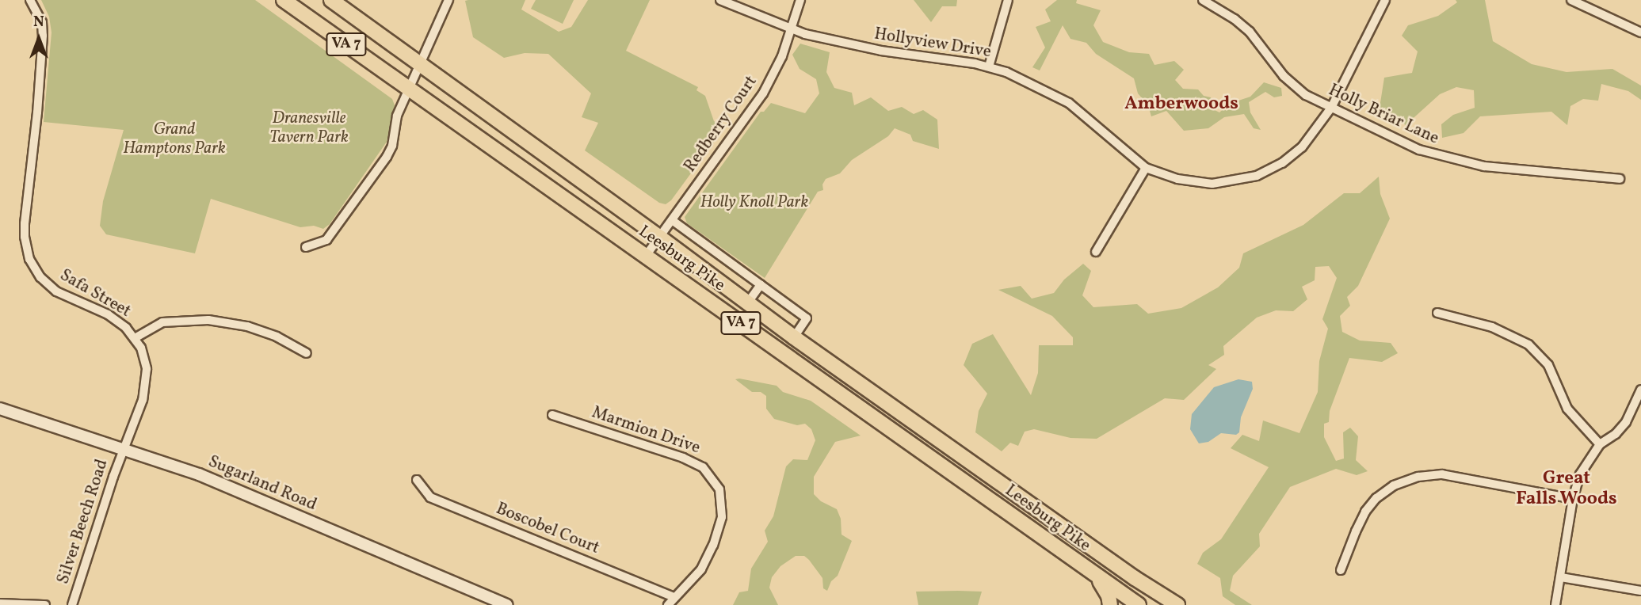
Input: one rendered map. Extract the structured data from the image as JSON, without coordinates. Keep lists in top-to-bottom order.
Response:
{
  "streets": {
    "highway": ["VA 7", "Leesburg Pike"],
    "street": [
      "Hollyview Drive",
      "Holly Briar Lane",
      "Redberry Court",
      "Safa Street",
      "Marmion Drive",
      "Sugarland Road",
      "Silver Beech Road",
      "Boscobel Court"
    ]
  },
  "crossings": [
    ["Hollyview Drive", "Holly Briar Lane"],
    ["Hollyview Drive", "Redberry Court"],
    ["Redberry Court", "Leesburg Pike"],
    ["Safa Street", "Sugarland Road"],
    ["Safa Street", "Silver Beech Road"],
    ["Marmion Drive", "Boscobel Court"],
    ["Sugarland Road", "Silver Beech Road"]
  ],
  "districts": ["Amberwoods", "Great Falls Woods"],
  "parks": ["Dranesville Tavern Park", "Grand Hamptons Park", "Holly Knoll Park"],
  "north": "top"
}
